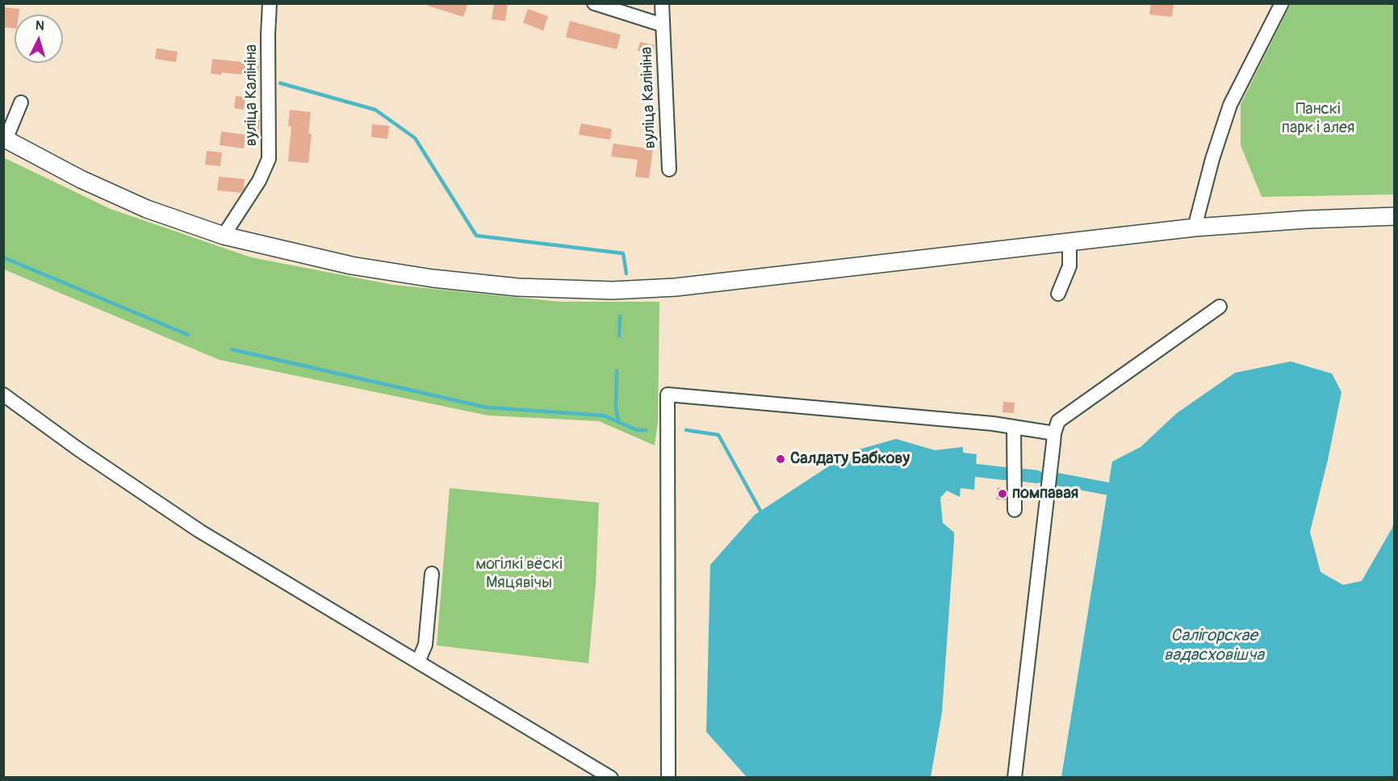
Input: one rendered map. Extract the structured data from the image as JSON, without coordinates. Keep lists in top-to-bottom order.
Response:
{
  "streets": {
    "street": ["вуліца Калініна"]
  },
  "water": ["Салігорскае вадасховішча"],
  "parks": ["Панскі парк і алея", "могілкі вёскі Мяцявічы"],
  "places": ["Салдату Бабкову", "помпавая"],
  "north": "top"
}
